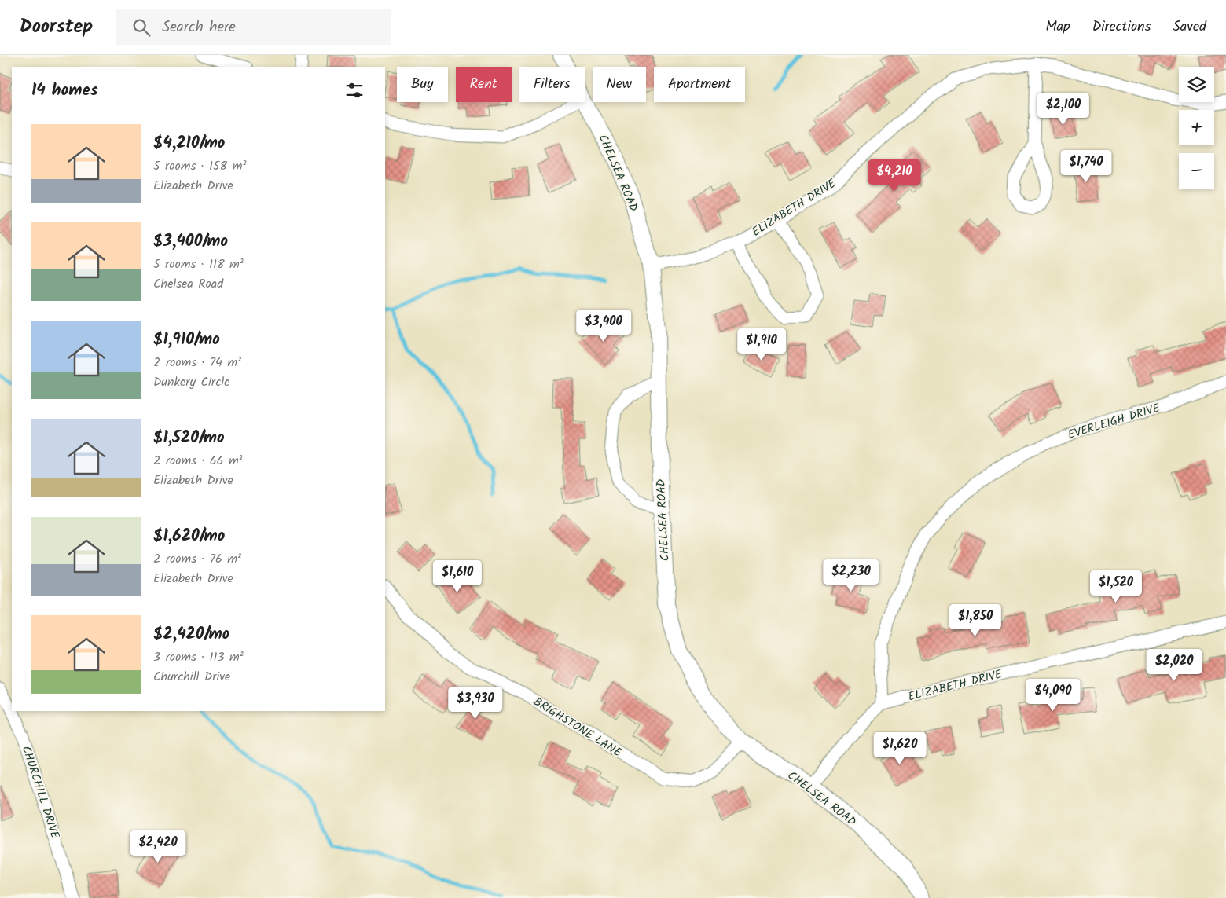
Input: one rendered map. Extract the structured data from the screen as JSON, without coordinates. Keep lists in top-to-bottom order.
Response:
{
  "streets": {
    "street": [
      "CHELSEA ROAD",
      "ELIZABETH DRIVE",
      "EVERLEIGH DRIVE",
      "BRIGHSTONE LANE",
      "CHURCHILL DRIVE"
    ]
  },
  "crossings": [
    ["CHELSEA ROAD", "ELIZABETH DRIVE"],
    ["CHELSEA ROAD", "BRIGHSTONE LANE"],
    ["ELIZABETH DRIVE", "EVERLEIGH DRIVE"]
  ],
  "page": {
    "header": "Doorstep",
    "search": "Search here",
    "nav": ["Map", "Directions", "Saved"],
    "map_buttons": ["+", "−"],
    "chip": [
      "Buy",
      "Rent",
      "Filters",
      "New",
      "Apartment"
    ],
    "heading": "14 homes",
    "price": [
      "$2,100",
      "$1,740",
      "$4,210",
      "$3,400",
      "$1,910",
      "$2,230",
      "$1,610",
      "$1,520",
      "$1,850",
      "$2,020",
      "$4,090",
      "$3,930",
      "$1,620",
      "$2,420"
    ],
    "list": [
      {
        "name": "$4,210/mo",
        "note": "5 rooms · 158 m² · Elizabeth Drive"
      },
      {
        "name": "$3,400/mo",
        "note": "5 rooms · 118 m² · Chelsea Road"
      },
      {
        "name": "$1,910/mo",
        "note": "2 rooms · 74 m² · Dunkery Circle"
      },
      {
        "name": "$1,520/mo",
        "note": "2 rooms · 66 m² · Elizabeth Drive"
      },
      {
        "name": "$1,620/mo",
        "note": "2 rooms · 76 m² · Elizabeth Drive"
      },
      {
        "name": "$2,420/mo",
        "note": "3 rooms · 113 m² · Churchill Drive"
      }
    ]
  }
}
